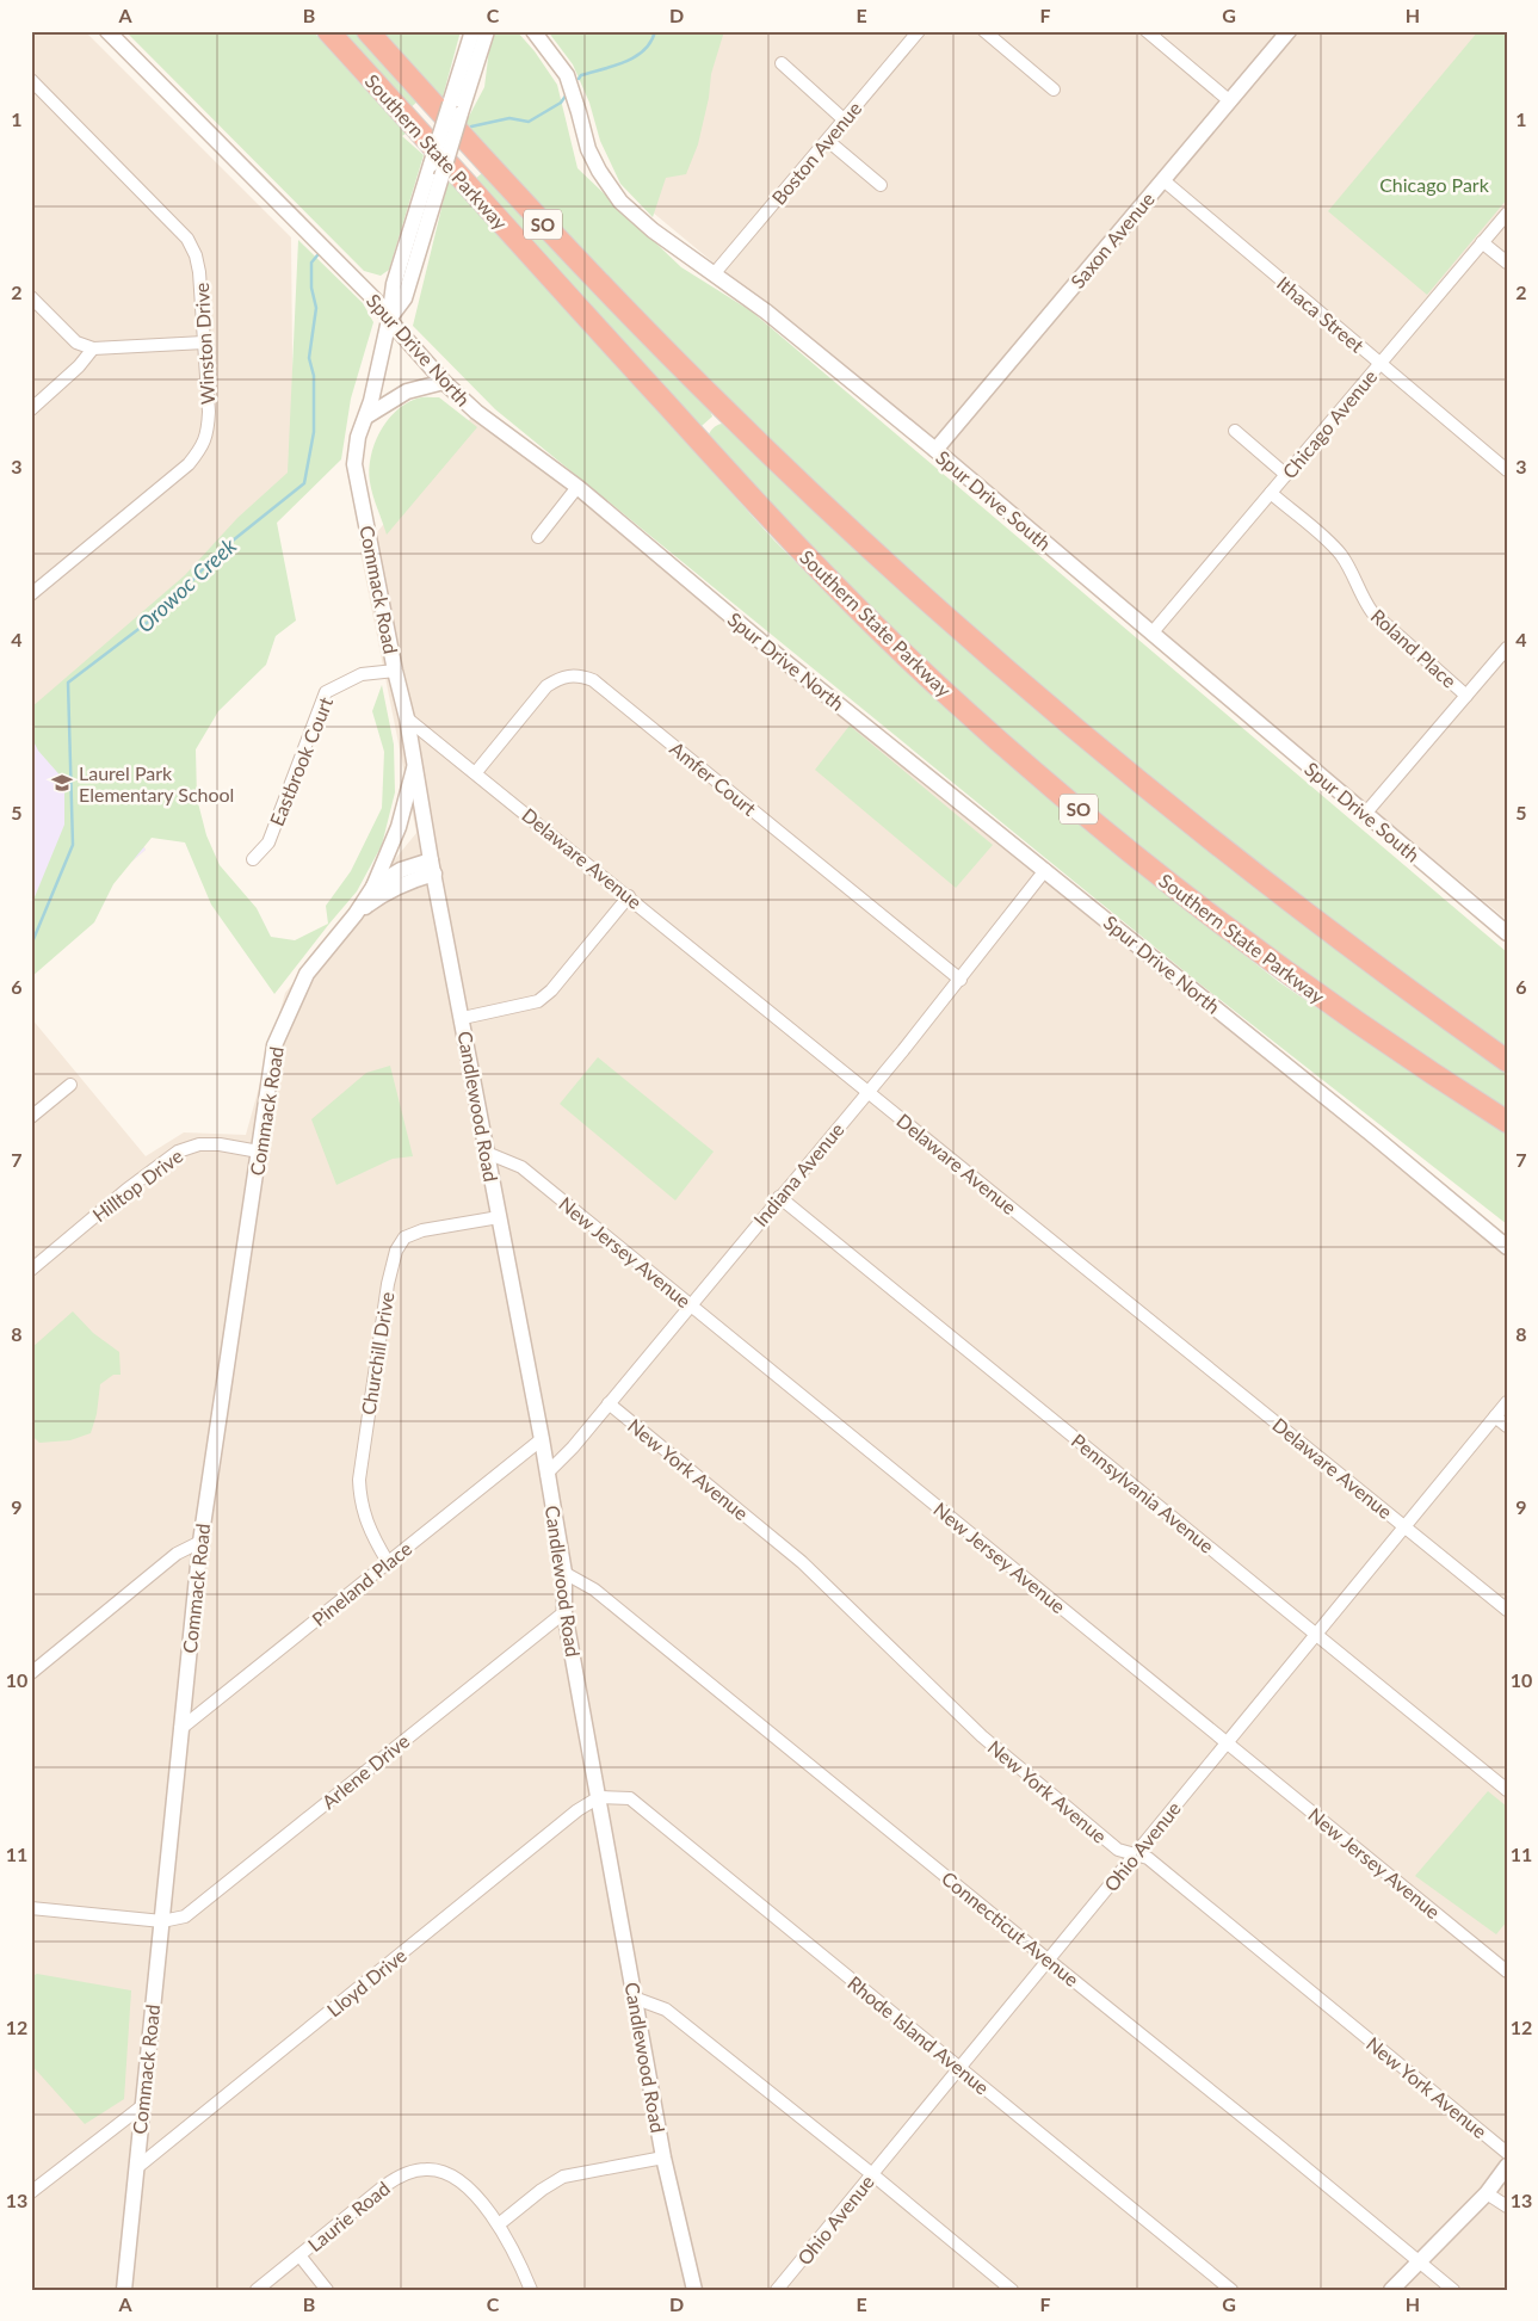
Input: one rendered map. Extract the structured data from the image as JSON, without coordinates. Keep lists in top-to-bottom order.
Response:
{
  "streets": {
    "highway": ["Southern State Parkway", "SO"],
    "street": [
      "Boston Avenue",
      "Saxon Avenue",
      "Ithaca Street",
      "Winston Drive",
      "Spur Drive North",
      "Chicago Avenue",
      "Spur Drive South",
      "Commack Road",
      "Roland Place",
      "Eastbrook Court",
      "Amfer Court",
      "Delaware Avenue",
      "Candlewood Road",
      "Indiana Avenue",
      "Hilltop Drive",
      "New Jersey Avenue",
      "Churchill Drive",
      "New York Avenue",
      "Pennsylvania Avenue",
      "Pineland Place",
      "Arlene Drive",
      "Ohio Avenue",
      "Connecticut Avenue",
      "Lloyd Drive",
      "Rhode Island Avenue",
      "Laurie Road"
    ]
  },
  "crossings": [
    ["Boston Avenue", "Spur Drive South"],
    ["Saxon Avenue", "Ithaca Street"],
    ["Saxon Avenue", "Spur Drive South"],
    ["Ithaca Street", "Chicago Avenue"],
    ["Spur Drive North", "Commack Road"],
    ["Spur Drive North", "Indiana Avenue"],
    ["Chicago Avenue", "Spur Drive South"],
    ["Chicago Avenue", "Roland Place"],
    ["Commack Road", "Eastbrook Court"],
    ["Commack Road", "Delaware Avenue"],
    ["Commack Road", "Candlewood Road"],
    ["Commack Road", "Hilltop Drive"],
    ["Commack Road", "Pineland Place"],
    ["Commack Road", "Arlene Drive"],
    ["Commack Road", "Lloyd Drive"],
    ["Amfer Court", "Delaware Avenue"],
    ["Amfer Court", "Indiana Avenue"],
    ["Delaware Avenue", "Indiana Avenue"],
    ["Delaware Avenue", "Ohio Avenue"],
    ["Candlewood Road", "Indiana Avenue"],
    ["Candlewood Road", "New Jersey Avenue"],
    ["Candlewood Road", "Churchill Drive"],
    ["Candlewood Road", "Pineland Place"],
    ["Candlewood Road", "Arlene Drive"],
    ["Candlewood Road", "Connecticut Avenue"],
    ["Candlewood Road", "Lloyd Drive"],
    ["Candlewood Road", "Rhode Island Avenue"],
    ["Indiana Avenue", "New Jersey Avenue"],
    ["Indiana Avenue", "New York Avenue"],
    ["Indiana Avenue", "Pennsylvania Avenue"],
    ["New Jersey Avenue", "Ohio Avenue"],
    ["Churchill Drive", "Pineland Place"],
    ["New York Avenue", "Ohio Avenue"],
    ["Pennsylvania Avenue", "Ohio Avenue"],
    ["Ohio Avenue", "Connecticut Avenue"],
    ["Ohio Avenue", "Rhode Island Avenue"],
    ["Lloyd Drive", "Rhode Island Avenue"]
  ],
  "water": ["Orowoc Creek"],
  "parks": ["Chicago Park"],
  "places": {
    "school or university": ["Laurel Park Elementary School"]
  },
  "grid": {
    "columns": [
      "A",
      "B",
      "C",
      "D",
      "E",
      "F",
      "G",
      "H"
    ],
    "rows": [
      "1",
      "2",
      "3",
      "4",
      "5",
      "6",
      "7",
      "8",
      "9",
      "10",
      "11",
      "12",
      "13"
    ]
  }
}
